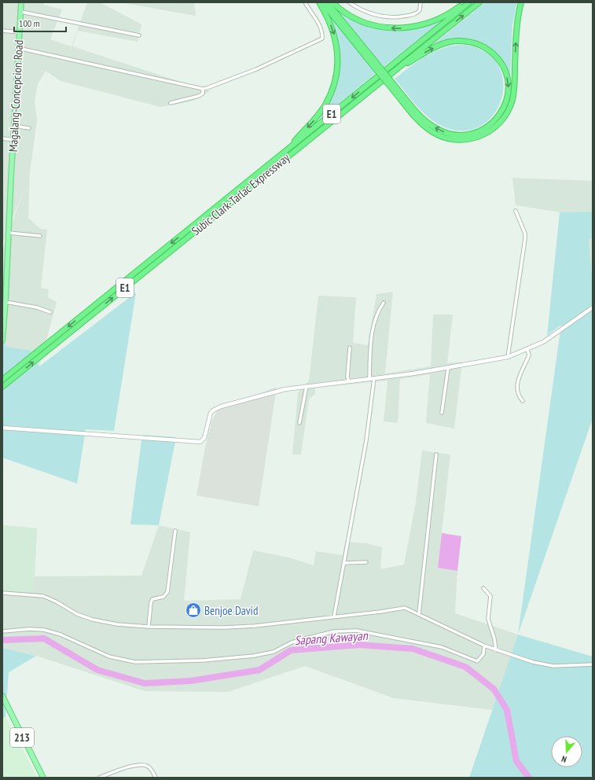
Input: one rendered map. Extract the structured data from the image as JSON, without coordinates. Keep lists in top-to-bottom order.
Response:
{
  "streets": {
    "highway": ["E1", "Subic-Clark-Tarlac Expressway"],
    "main road": ["Magalang-Concepcion Road", "213"]
  },
  "water": ["Sapang Kawayan"],
  "places": {
    "shop": ["Benjoe David"]
  },
  "scale_bar": "100 m",
  "north": "bottom"
}
